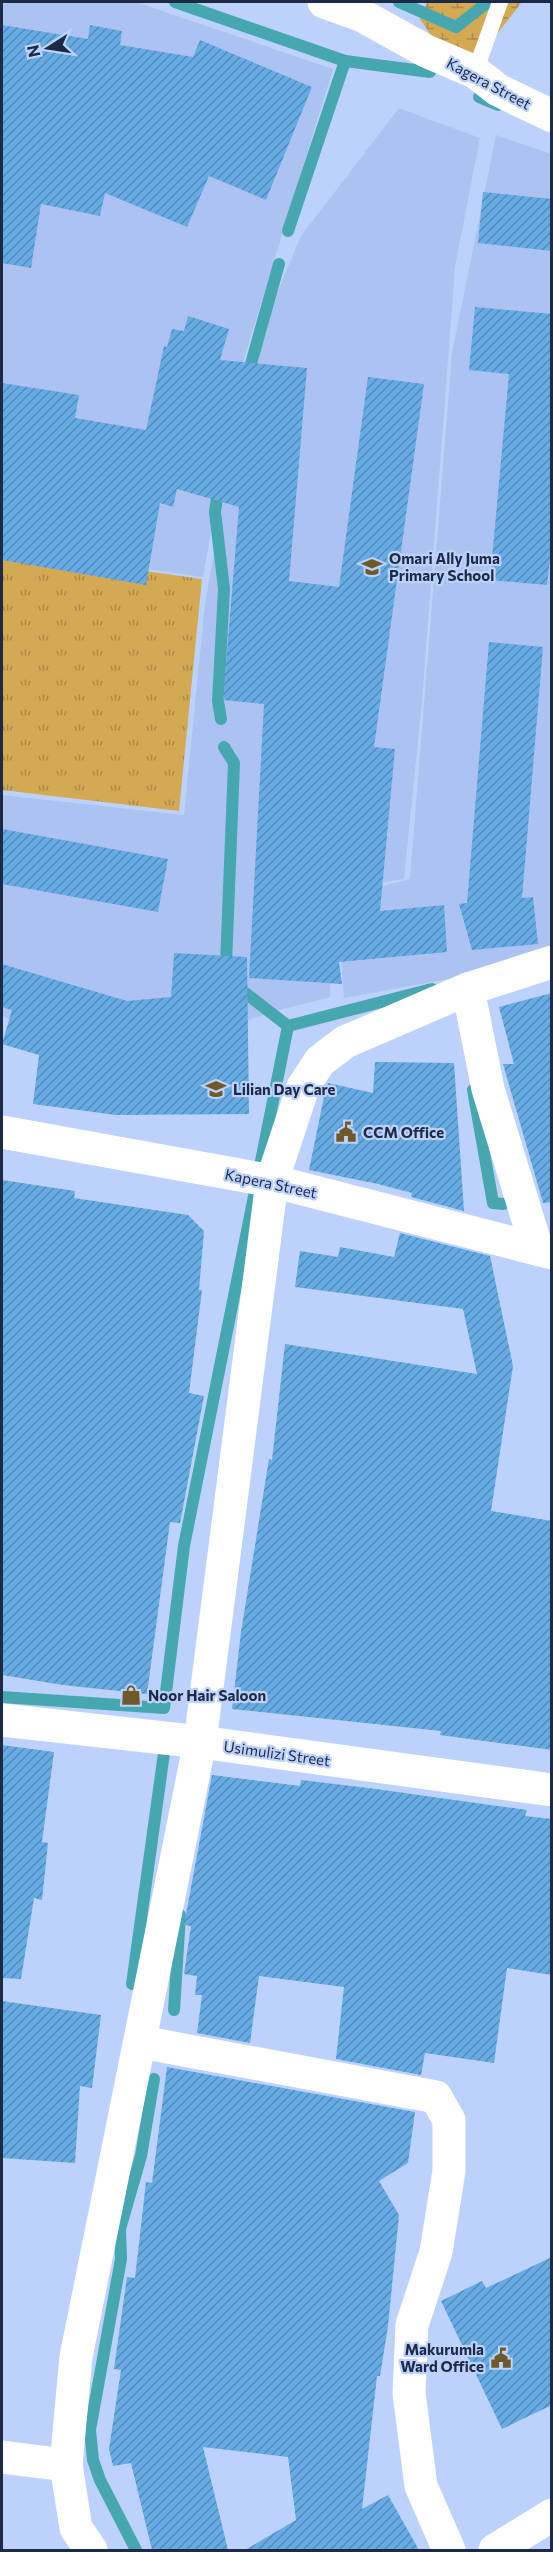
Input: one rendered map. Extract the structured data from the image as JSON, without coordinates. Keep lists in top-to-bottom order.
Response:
{
  "streets": {
    "street": ["Kagera Street", "Kapera Street", "Usimulizi Street"]
  },
  "places": {
    "school or university": ["Omari Ally Juma Primary School", "Lilian Day Care"],
    "public building": ["CCM Office", "Makurumla Ward Office"],
    "shop": ["Noor Hair Saloon"]
  },
  "north": "left"
}
